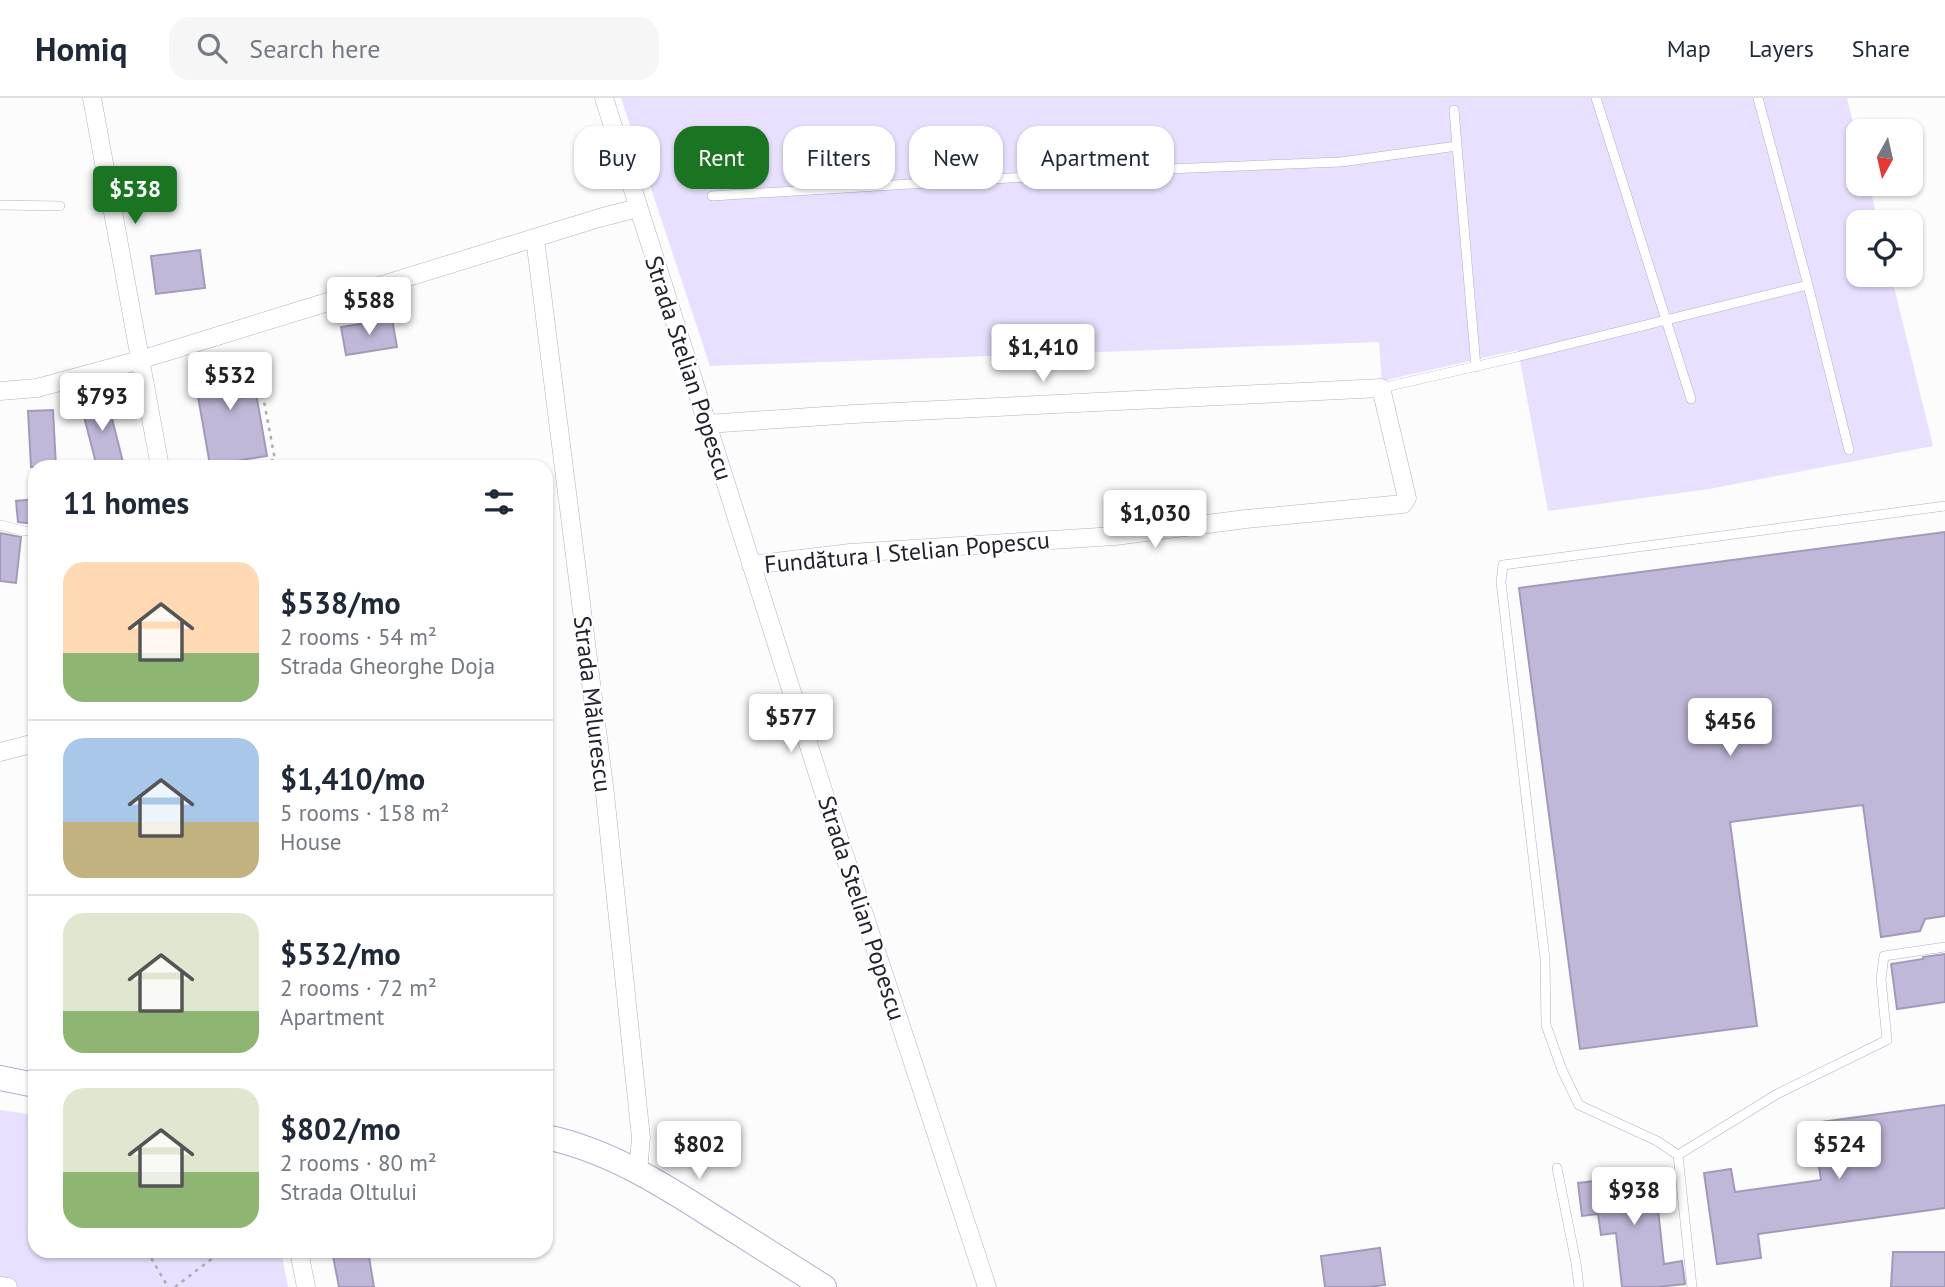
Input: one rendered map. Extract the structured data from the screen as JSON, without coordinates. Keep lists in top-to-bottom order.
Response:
{
  "streets": {
    "street": ["Strada Stelian Popescu", "Fundătura I Stelian Popescu", "Strada Mălurescu"]
  },
  "crossings": [
    ["Strada Stelian Popescu", "Fundătura I Stelian Popescu"]
  ],
  "north": "bottom",
  "page": {
    "header": "Homiq",
    "search": "Search here",
    "nav": ["Map", "Layers", "Share"],
    "chip": [
      "Buy",
      "Rent",
      "Filters",
      "New",
      "Apartment"
    ],
    "price": [
      "$538",
      "$588",
      "$1,410",
      "$532",
      "$793",
      "$1,030",
      "$577",
      "$456",
      "$802",
      "$524",
      "$938"
    ],
    "heading": "11 homes",
    "list": [
      {
        "name": "$538/mo",
        "note": "2 rooms · 54 m² · Strada Gheorghe Doja"
      },
      {
        "name": "$1,410/mo",
        "note": "5 rooms · 158 m² · House"
      },
      {
        "name": "$532/mo",
        "note": "2 rooms · 72 m² · Apartment"
      },
      {
        "name": "$802/mo",
        "note": "2 rooms · 80 m² · Strada Oltului"
      }
    ]
  }
}
